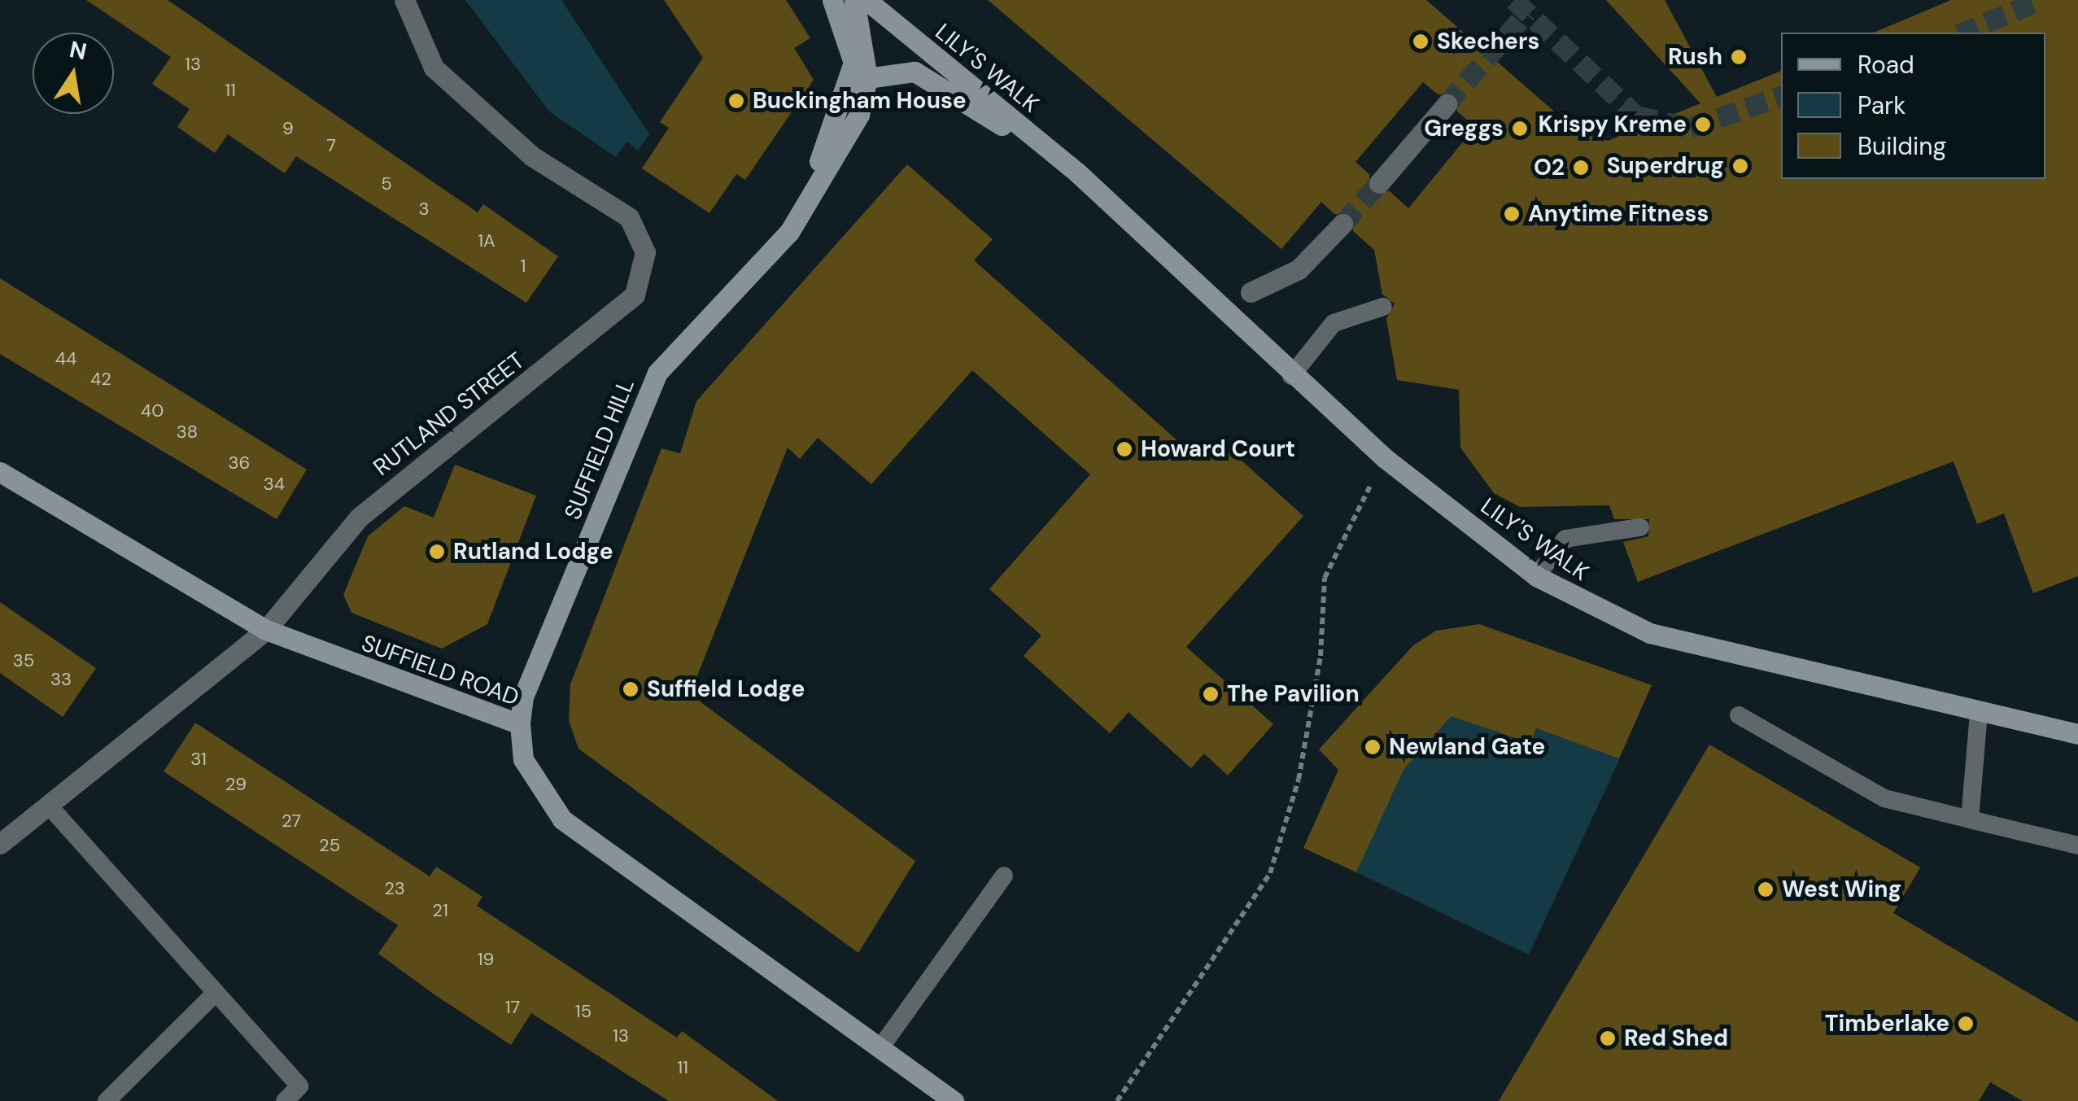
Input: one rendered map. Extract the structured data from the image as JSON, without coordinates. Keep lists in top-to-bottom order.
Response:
{
  "streets": {
    "street": [
      "LILY'S WALK",
      "RUTLAND STREET",
      "SUFFIELD HILL",
      "SUFFIELD ROAD"
    ]
  },
  "crossings": [
    ["LILY'S WALK", "SUFFIELD HILL"],
    ["RUTLAND STREET", "SUFFIELD ROAD"],
    ["SUFFIELD HILL", "SUFFIELD ROAD"]
  ],
  "places": [
    "Skechers",
    "Rush",
    "Buckingham House",
    "Krispy Kreme",
    "Greggs",
    "Superdrug",
    "O2",
    "Anytime Fitness",
    "Howard Court",
    "Rutland Lodge",
    "Suffield Lodge",
    "The Pavilion",
    "Newland Gate",
    "West Wing",
    "Timberlake",
    "Red Shed"
  ],
  "house_numbers": [
    "13",
    "11",
    "9",
    "7",
    "5",
    "3",
    "1A",
    "1",
    "44",
    "42",
    "40",
    "38",
    "36",
    "34",
    "35",
    "33",
    "31",
    "29",
    "27",
    "25",
    "23",
    "21",
    "19",
    "17",
    "15",
    "13",
    "11"
  ],
  "legend": ["Road", "Park", "Building"],
  "north": "top"
}
